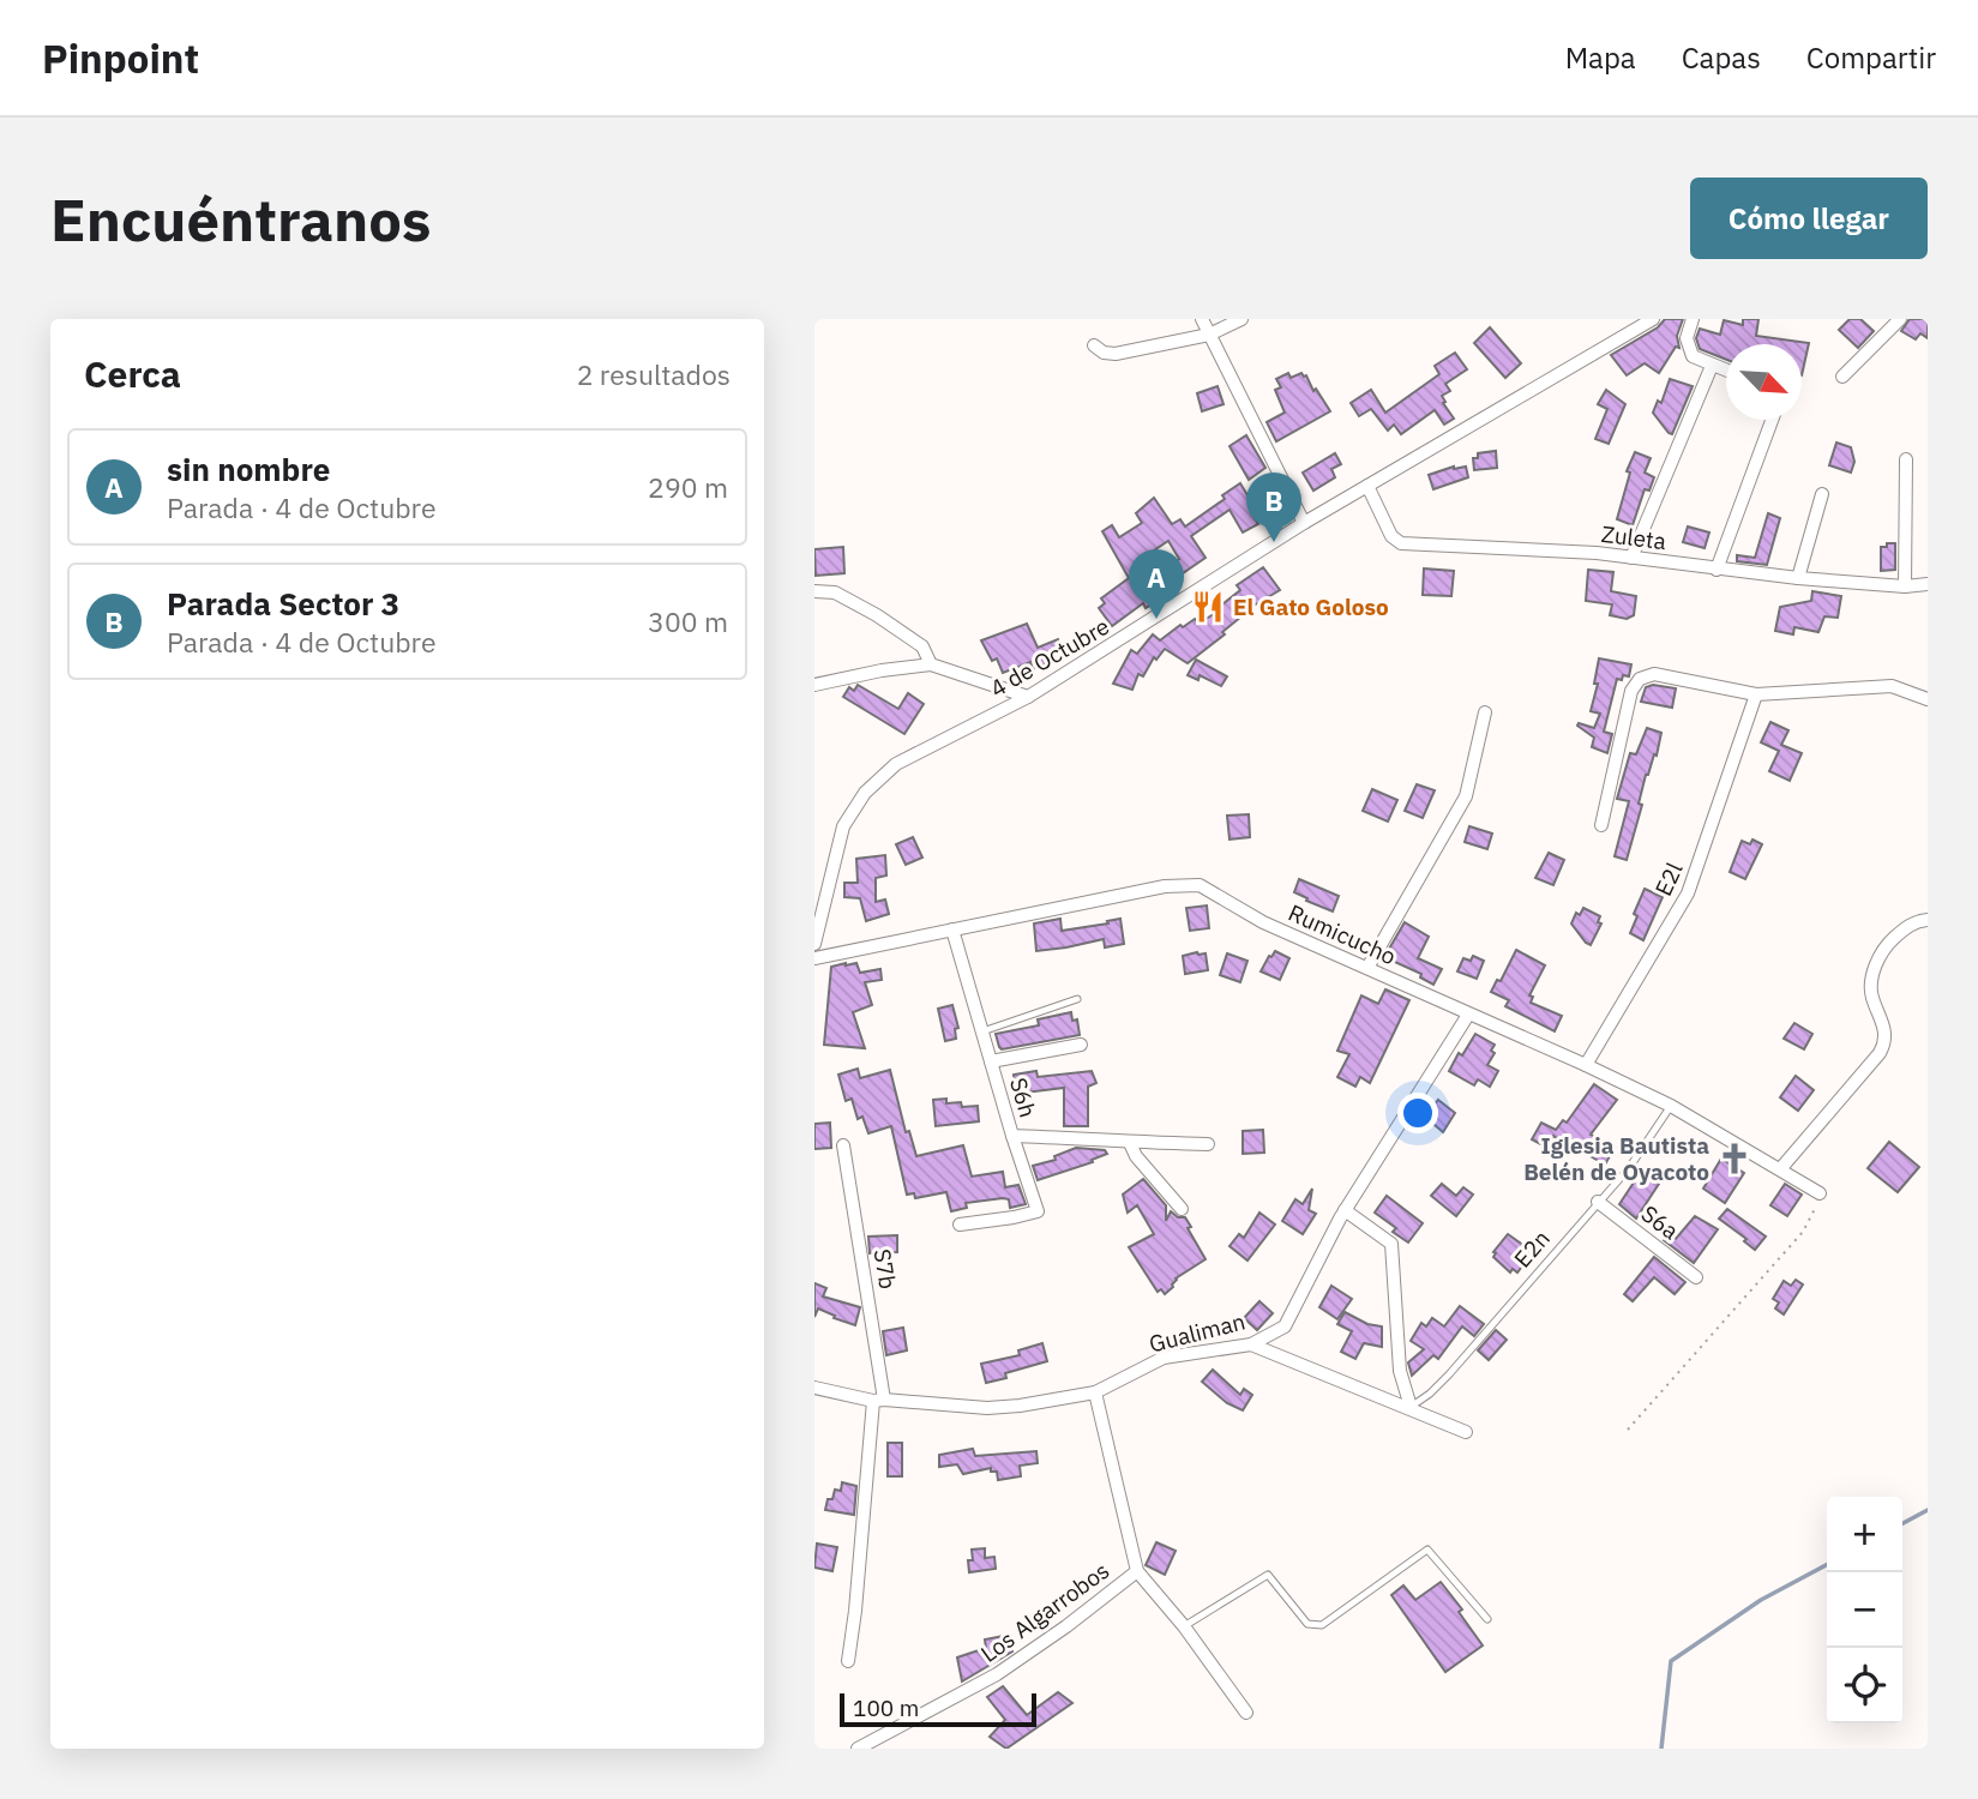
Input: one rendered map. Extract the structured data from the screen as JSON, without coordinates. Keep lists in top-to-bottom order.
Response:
{
  "streets": {
    "street": [
      "Zuleta",
      "4 de Octubre",
      "E2l",
      "Rumicucho",
      "S6h",
      "S6a",
      "S7b",
      "Gualiman",
      "Los Algarrobos"
    ],
    "lane": ["E2n"]
  },
  "crossings": [
    ["Zuleta", "4 de Octubre"],
    ["E2l", "Rumicucho"],
    ["Rumicucho", "S6h"],
    ["Rumicucho", "E2n"],
    ["Rumicucho", "Gualiman"],
    ["S6a", "E2n"],
    ["S7b", "Gualiman"],
    ["Gualiman", "Los Algarrobos"]
  ],
  "places": {
    "restaurant": ["El Gato Goloso"],
    "church": ["Iglesia Bautista Belén de Oyacoto"]
  },
  "scale_bar": "100 m",
  "north": "bottom right",
  "page": {
    "header": "Pinpoint",
    "nav": ["Mapa", "Capas", "Compartir"],
    "buttons": "Cómo llegar",
    "title": "Encuéntranos",
    "heading": ["Cerca", "2 resultados"],
    "list": [
      {
        "mark": "A",
        "name": "sin nombre",
        "note": "Parada · 4 de Octubre",
        "value": "290 m"
      },
      {
        "mark": "B",
        "name": "Parada Sector 3",
        "note": "Parada · 4 de Octubre",
        "value": "300 m"
      }
    ],
    "pins": ["B", "A"],
    "map_buttons": ["+", "−"],
    "scale": "100 m"
  }
}
